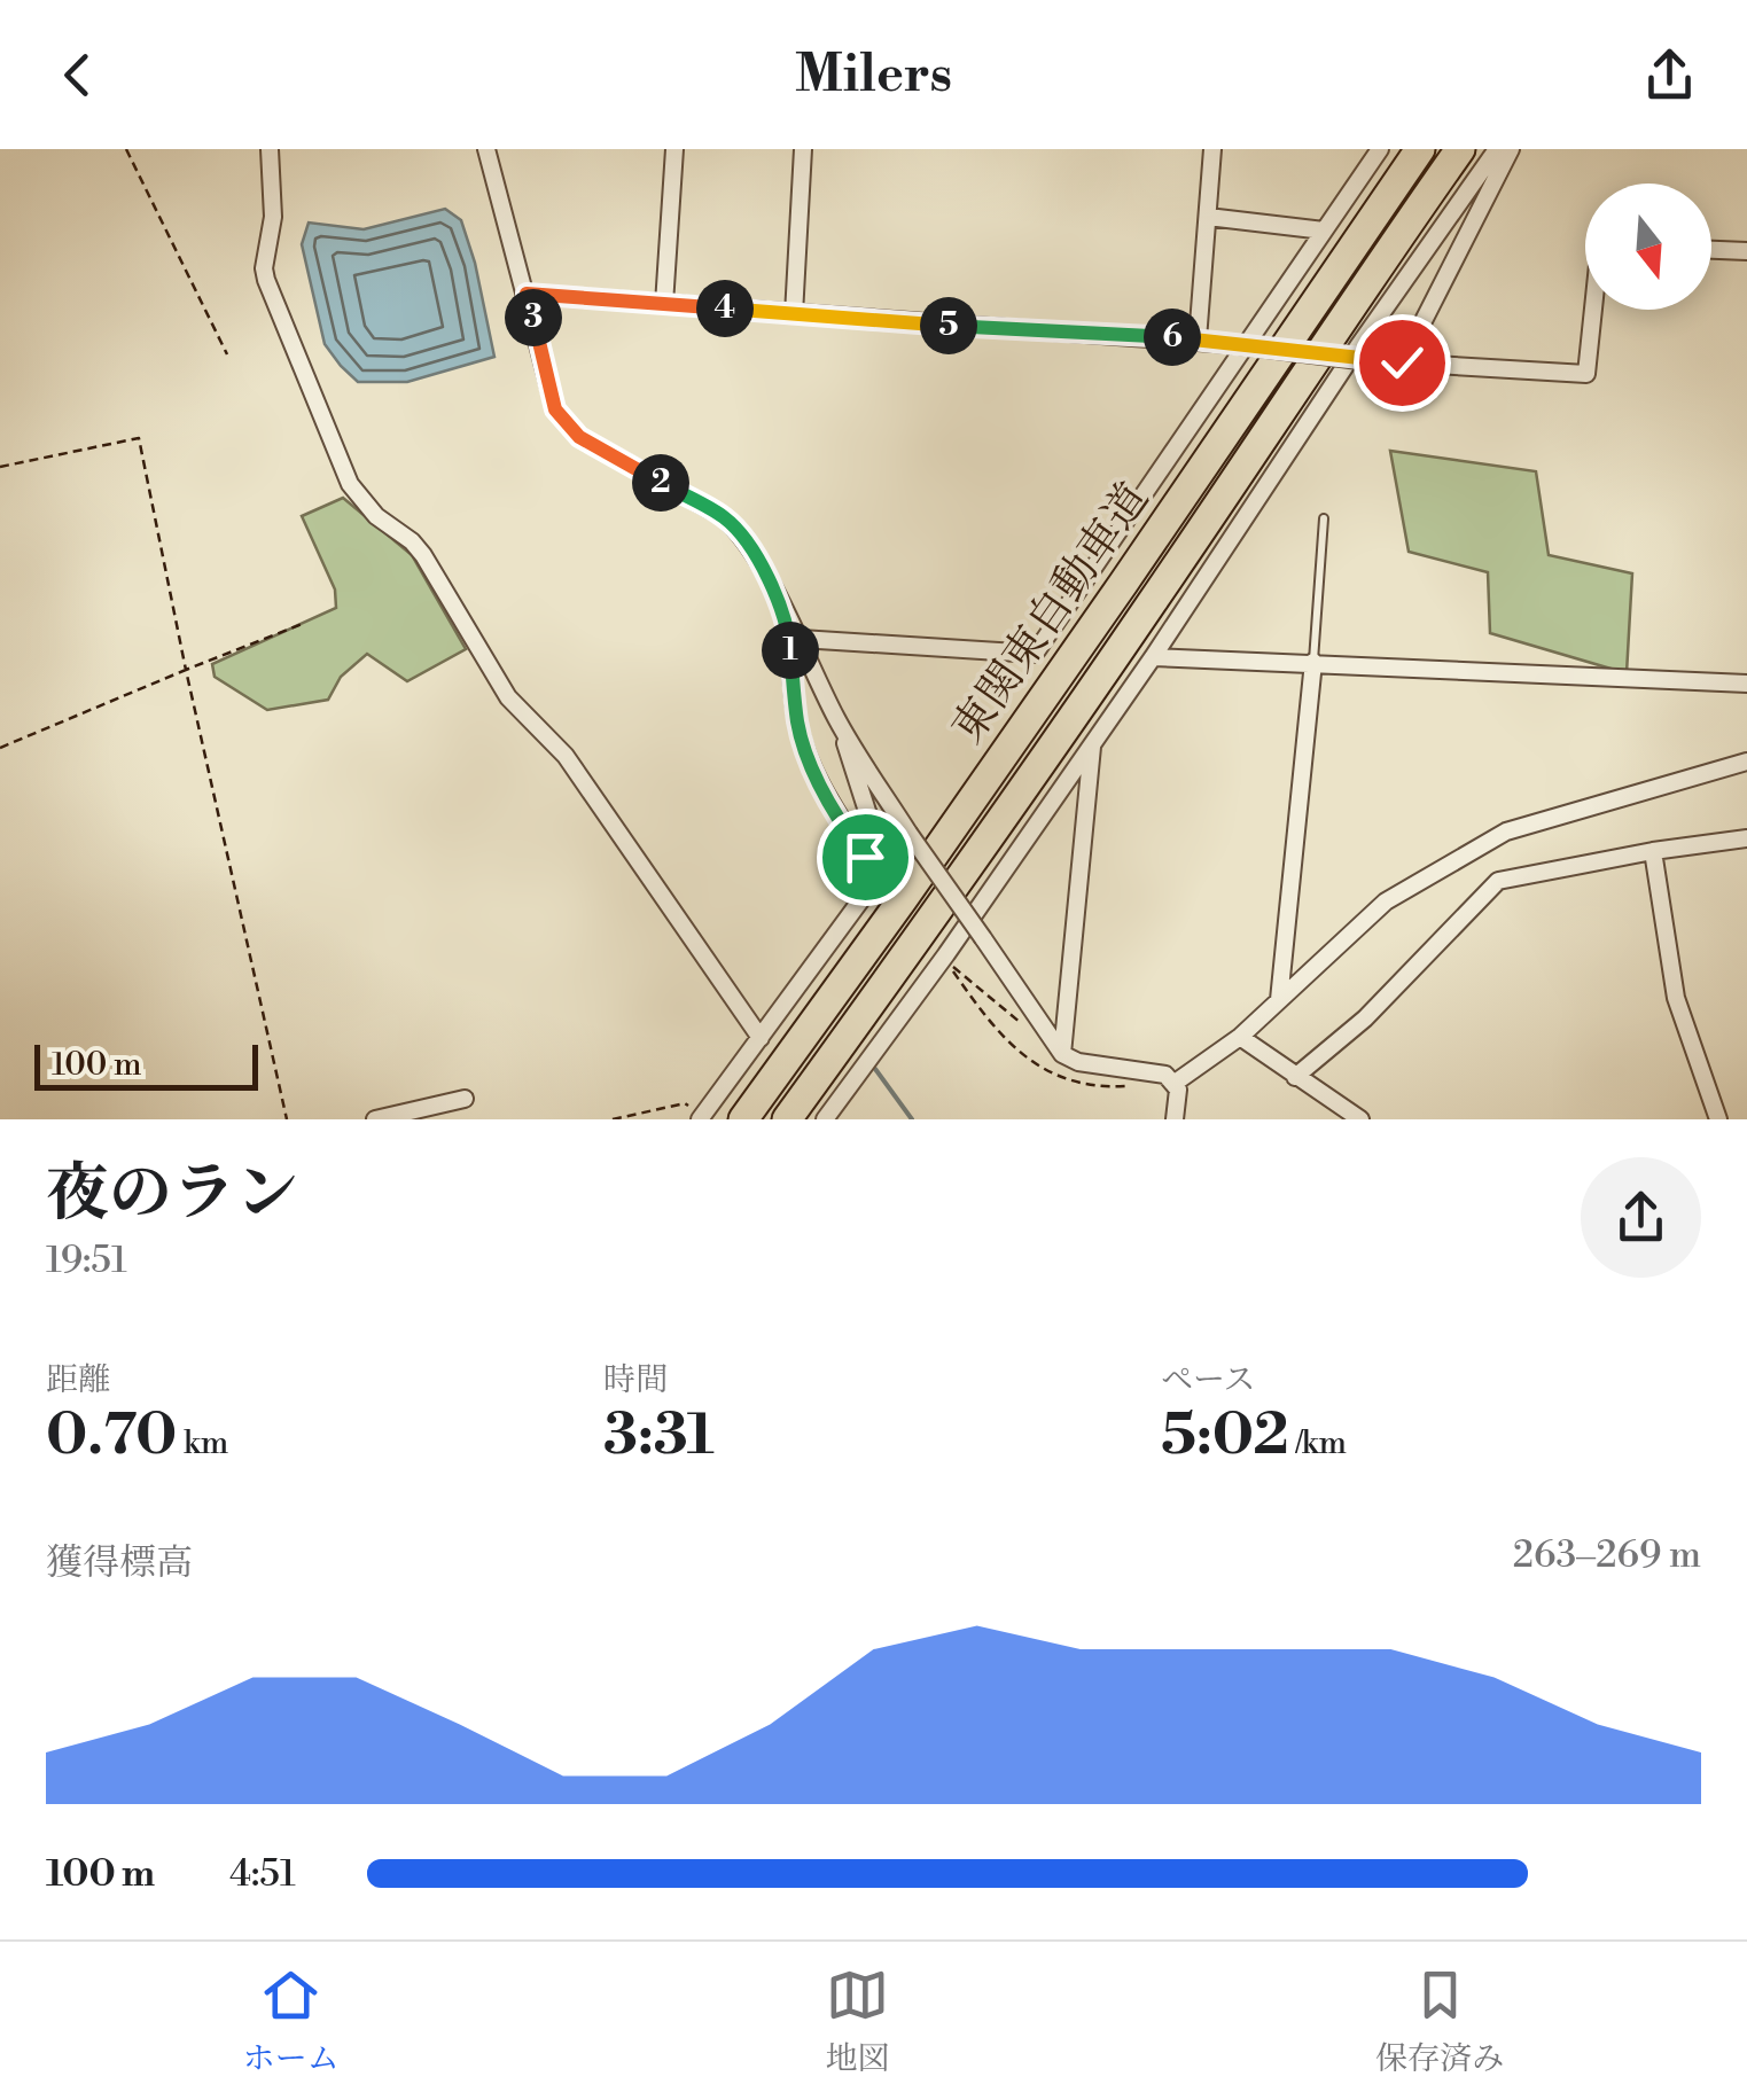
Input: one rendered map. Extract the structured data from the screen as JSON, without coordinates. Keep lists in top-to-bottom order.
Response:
{
  "streets": {
    "highway": ["東関東自動車道"]
  },
  "scale_bar": "100 m",
  "north": "bottom",
  "page": {
    "header": "Milers",
    "pins": [
      "4",
      "3",
      "5",
      "6",
      "2",
      "1"
    ],
    "scale": "100 m",
    "heading": ["夜のラン", "19:51"],
    "stats": [
      ["距離", "0.70 km"],
      ["時間", "3:31"],
      ["ペース", "5:02 /km"]
    ],
    "chart": ["獲得標高", "263–269 m"],
    "list": [
      {
        "name": "100 m",
        "note": "4:51"
      }
    ],
    "tabs": ["ホーム", "地図", "保存済み"]
  }
}
